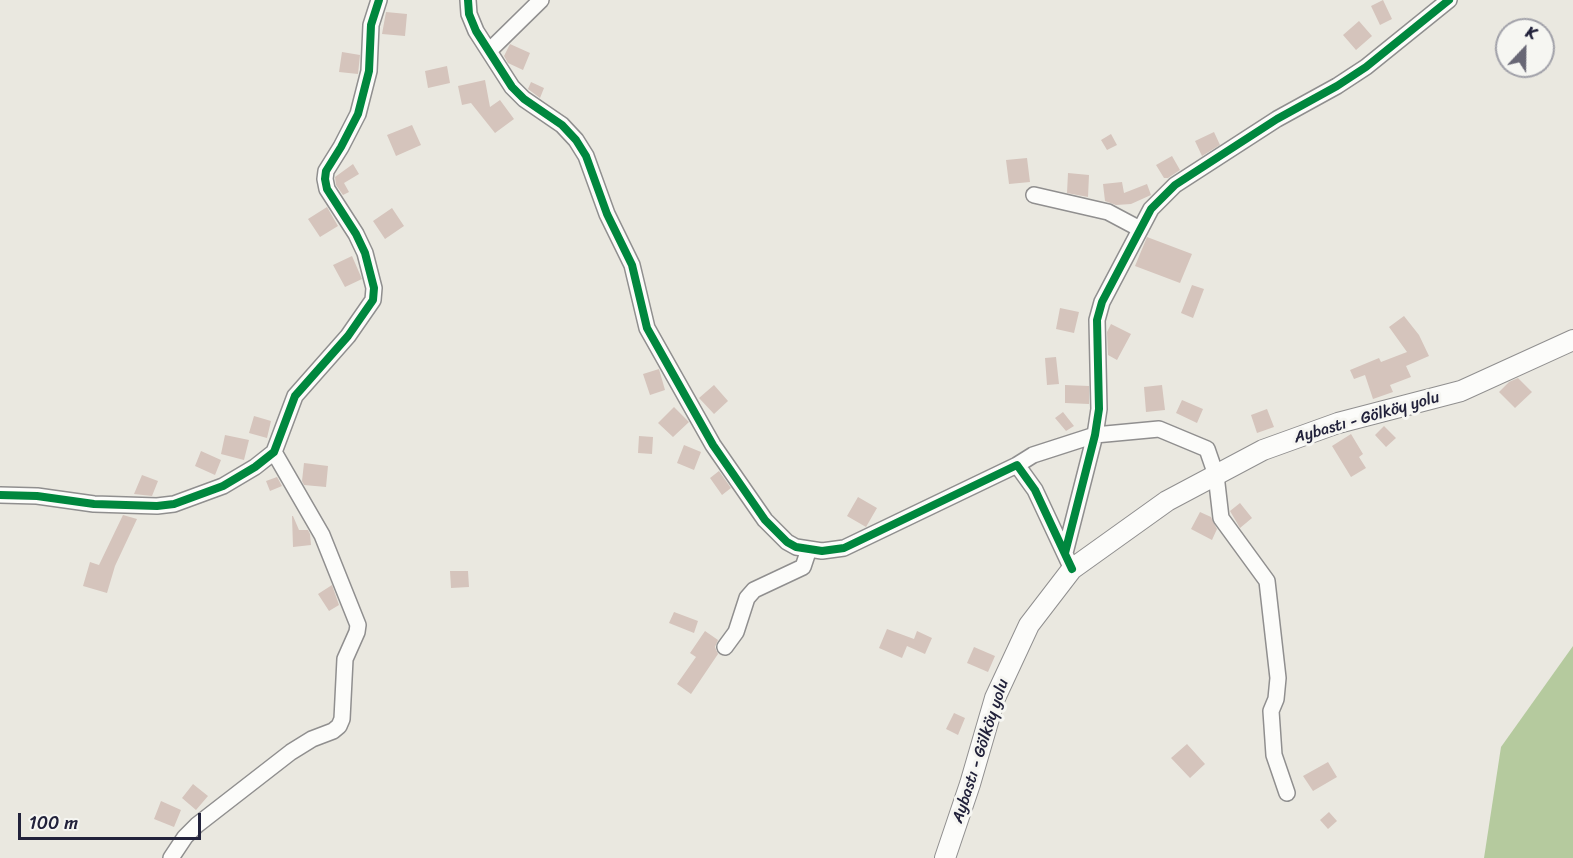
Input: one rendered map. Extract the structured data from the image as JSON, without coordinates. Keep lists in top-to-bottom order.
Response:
{
  "streets": {
    "main road": ["Aybastı - Gölköy yolu"]
  },
  "scale_bar": "100 m",
  "north": "top"
}
